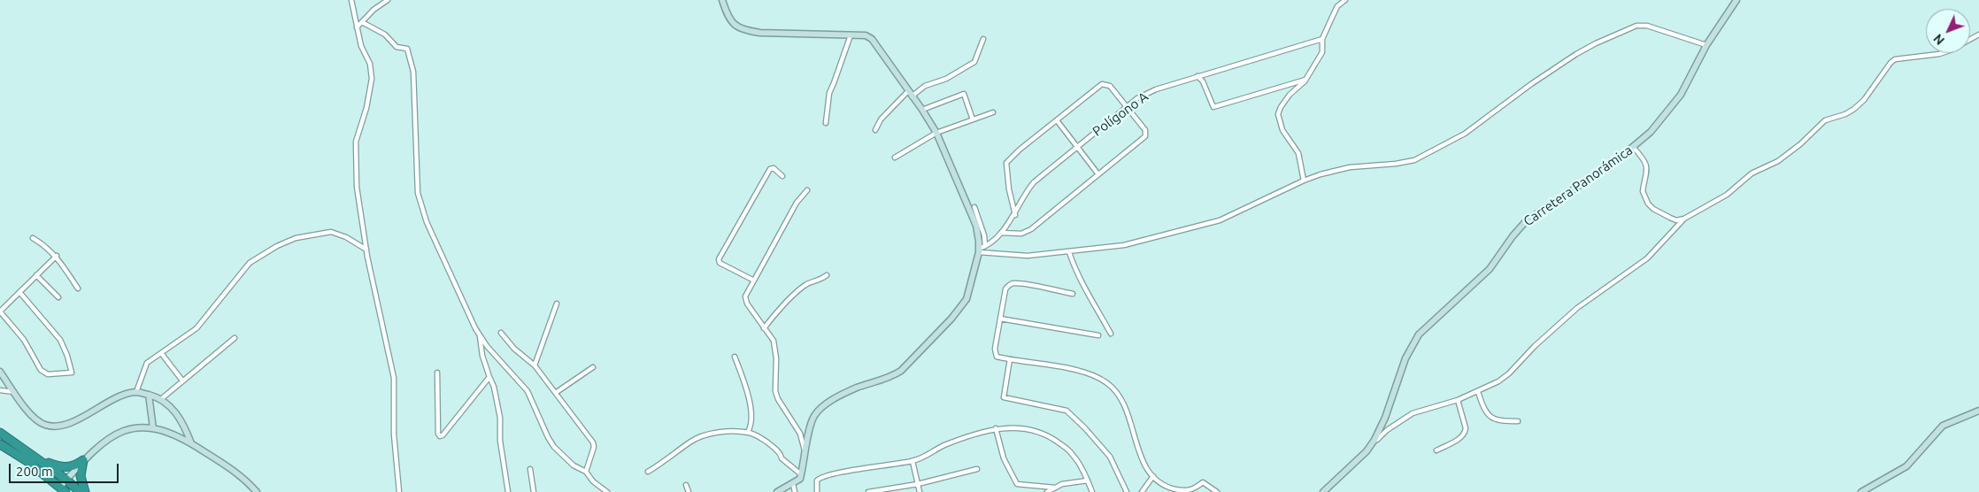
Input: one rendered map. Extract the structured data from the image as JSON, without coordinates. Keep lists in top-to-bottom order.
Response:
{
  "streets": {
    "street": ["Polígono A", "Carretera Panorámica"]
  },
  "scale_bar": "200 m",
  "north": "bottom left"
}
